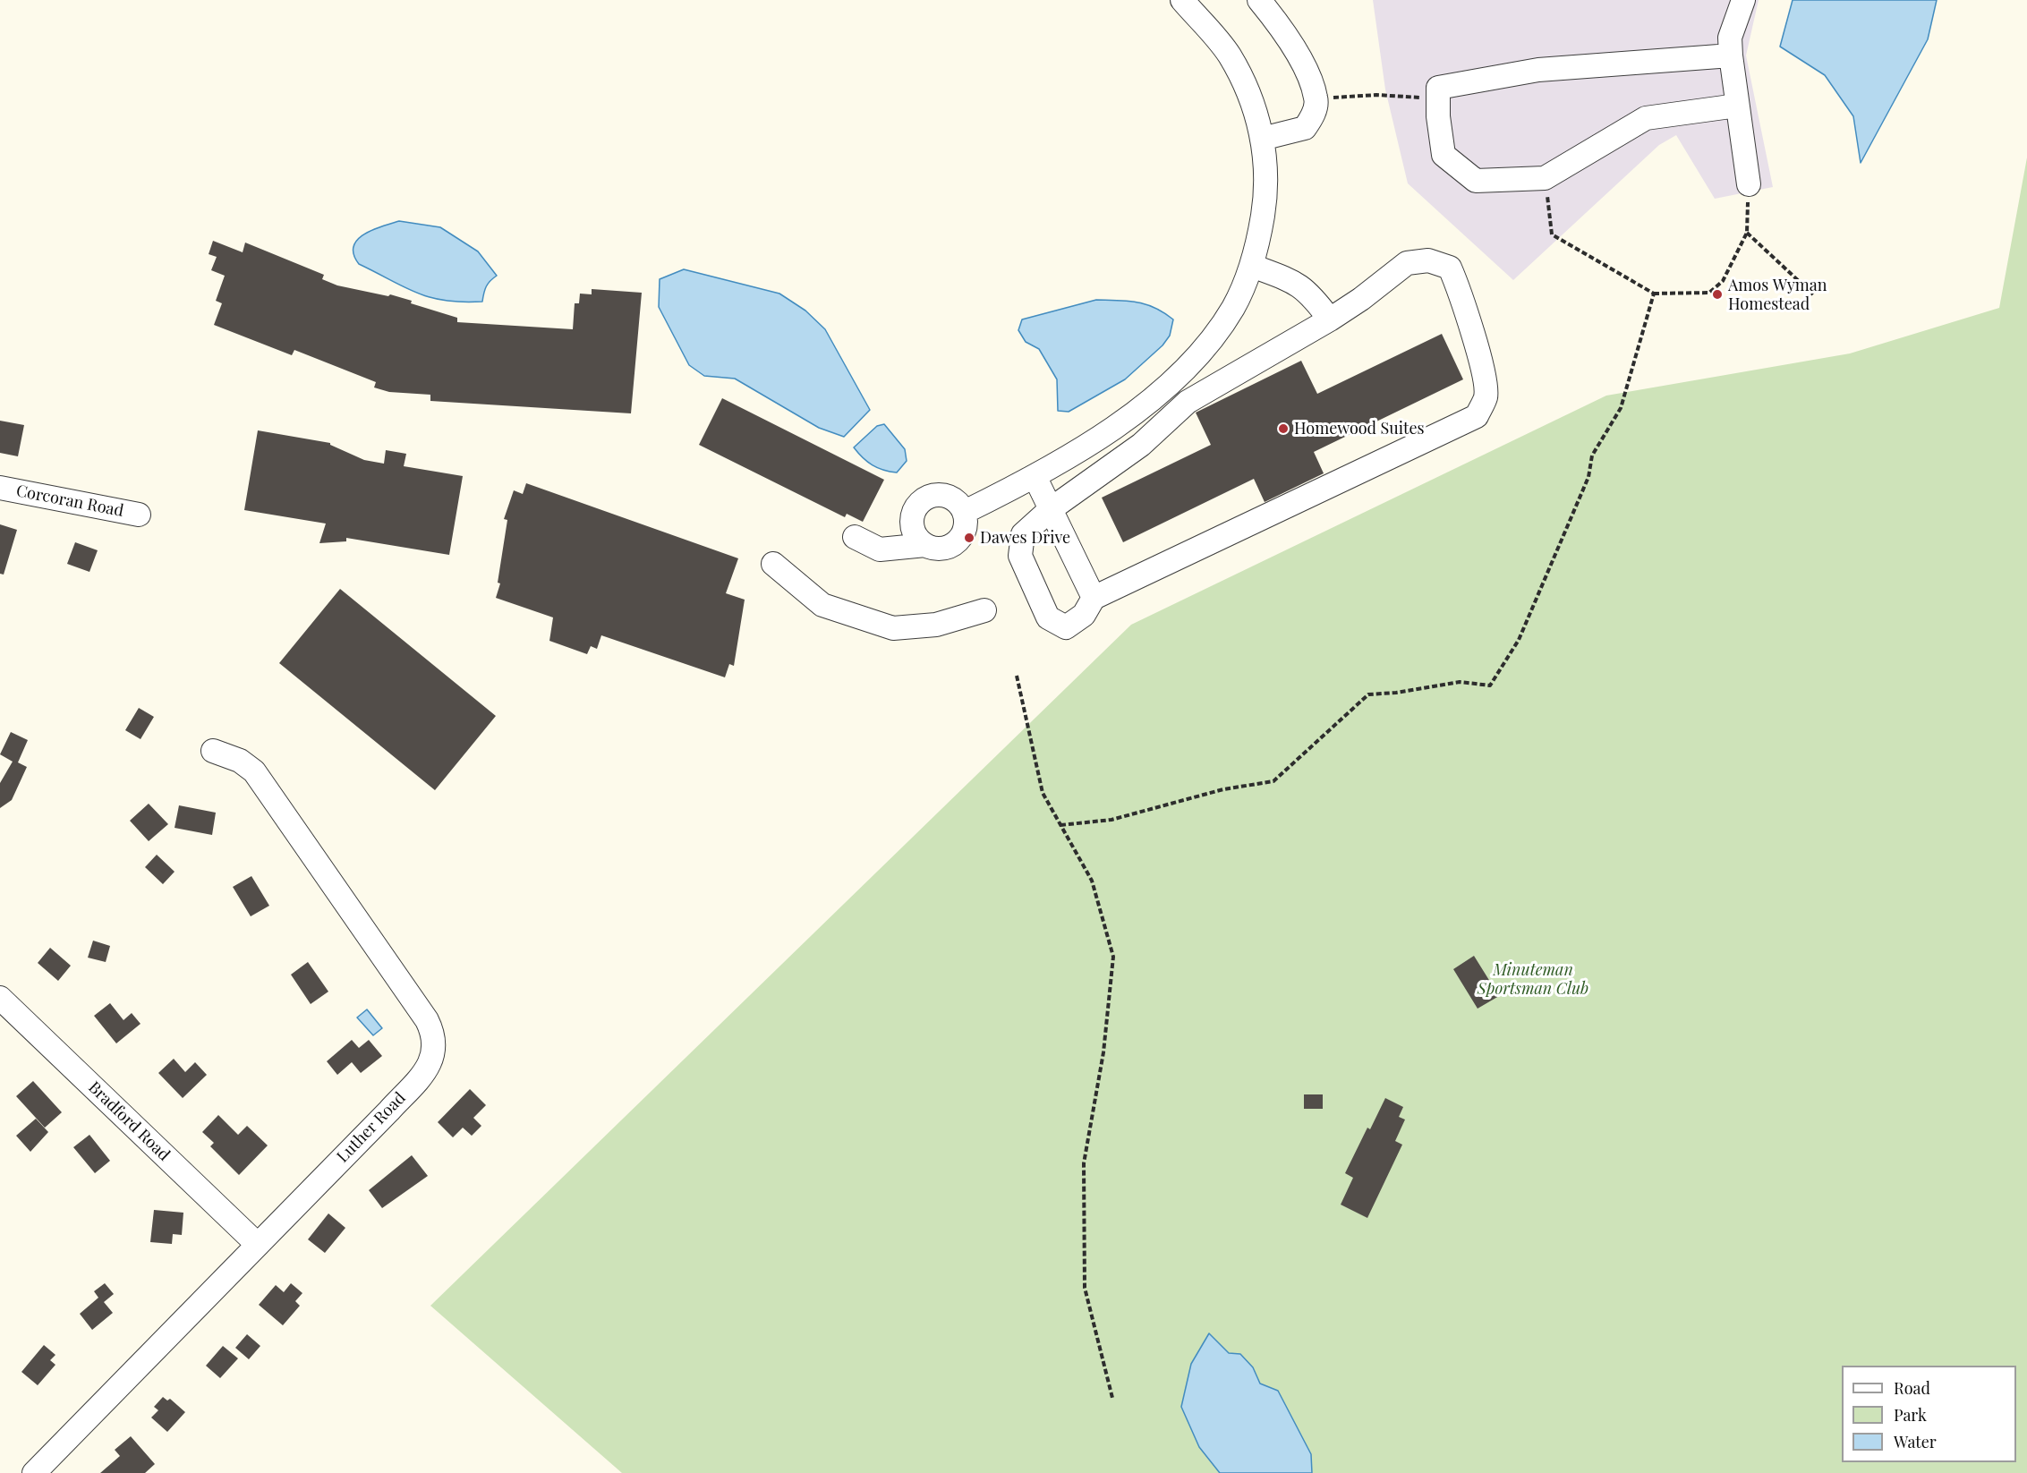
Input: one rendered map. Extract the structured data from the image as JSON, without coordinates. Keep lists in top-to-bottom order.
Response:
{
  "streets": {
    "street": ["Corcoran Road", "Bradford Road", "Luther Road"]
  },
  "crossings": [
    ["Bradford Road", "Luther Road"]
  ],
  "parks": ["Minuteman Sportsman Club"],
  "places": ["Amos Wyman Homestead", "Homewood Suites", "Dawes Drive"],
  "legend": ["Road", "Park", "Water"]
}
